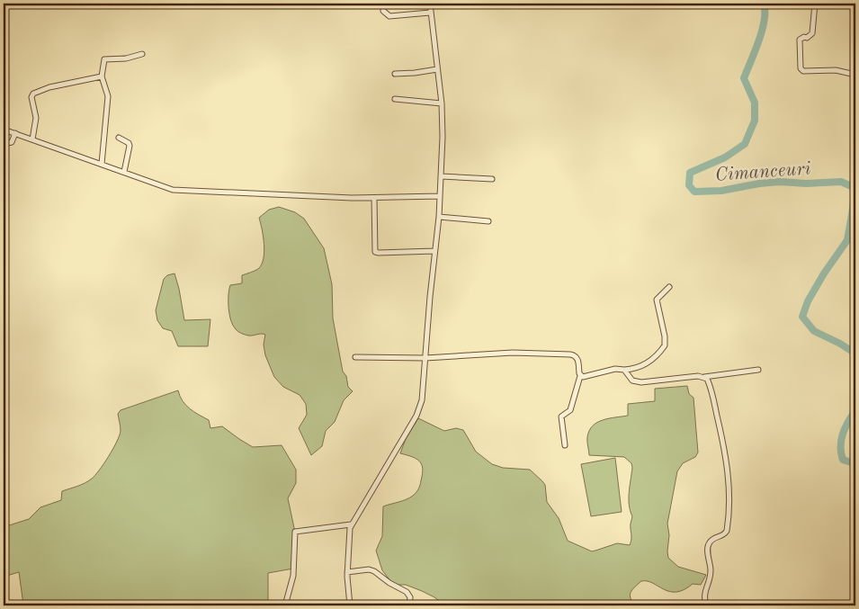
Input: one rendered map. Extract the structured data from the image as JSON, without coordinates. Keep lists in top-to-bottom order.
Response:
{
  "water": ["Cimanceuri"]
}
